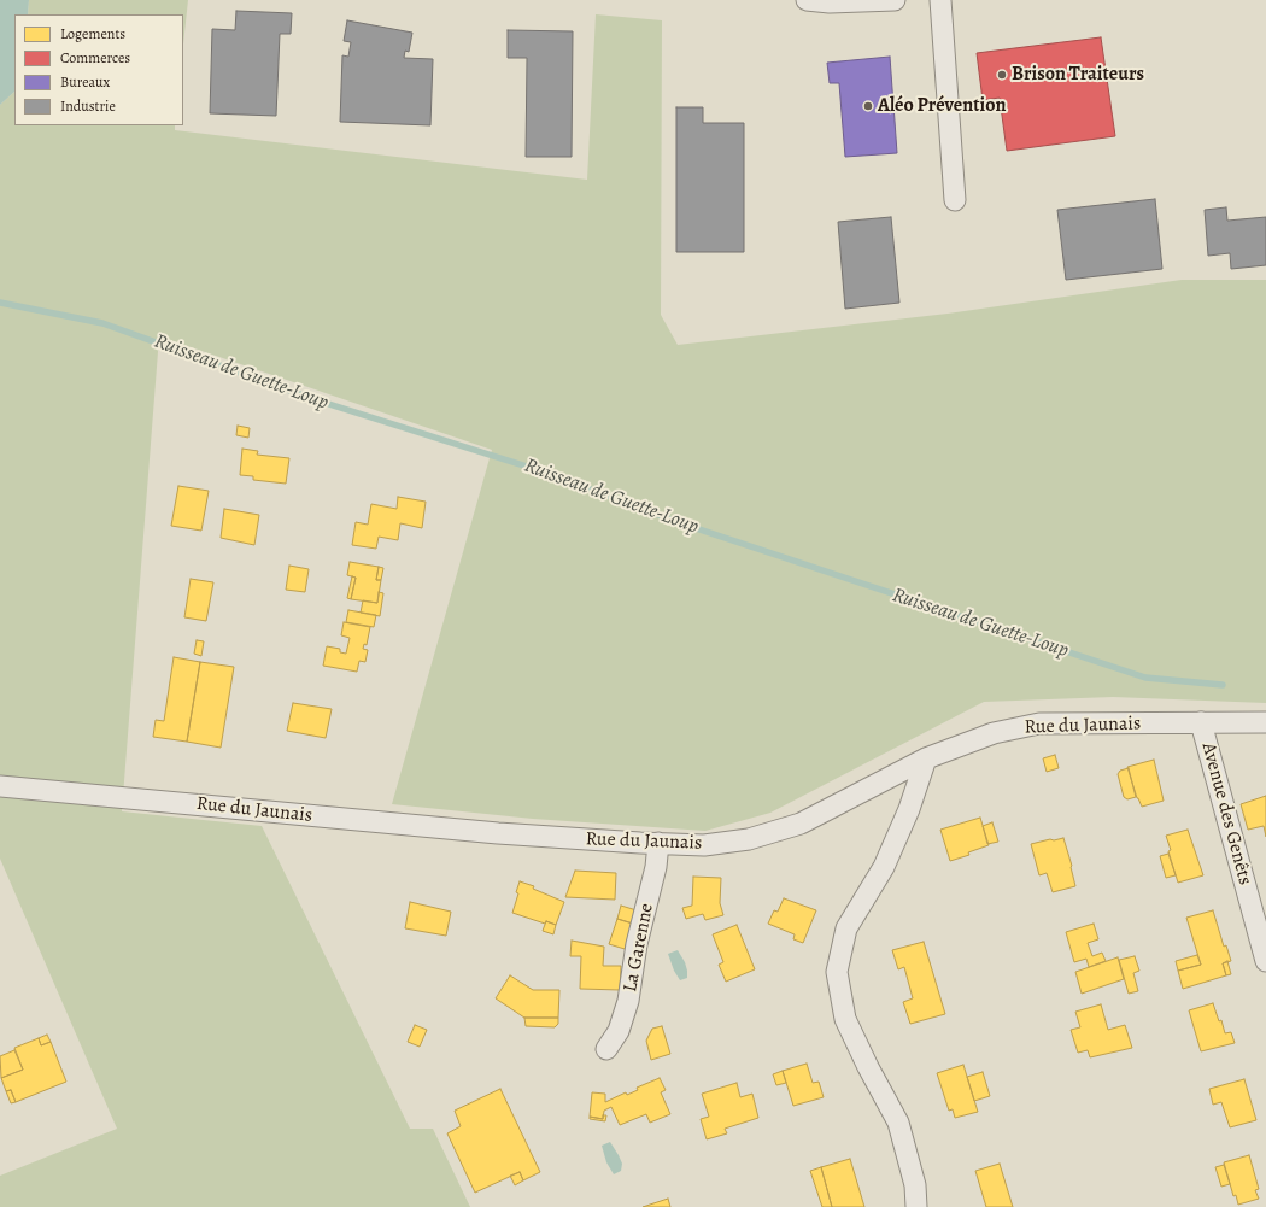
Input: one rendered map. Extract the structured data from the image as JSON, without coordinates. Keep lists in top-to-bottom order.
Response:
{
  "streets": {
    "street": ["Rue du Jaunais", "Avenue des Genêts", "La Garenne"]
  },
  "crossings": [
    ["Rue du Jaunais", "Avenue des Genêts"],
    ["Rue du Jaunais", "La Garenne"]
  ],
  "water": ["Ruisseau de Guette-Loup"],
  "places": ["Brison Traiteurs", "Aléo Prévention"],
  "legend": [
    "Logements",
    "Commerces",
    "Bureaux",
    "Industrie"
  ]
}
